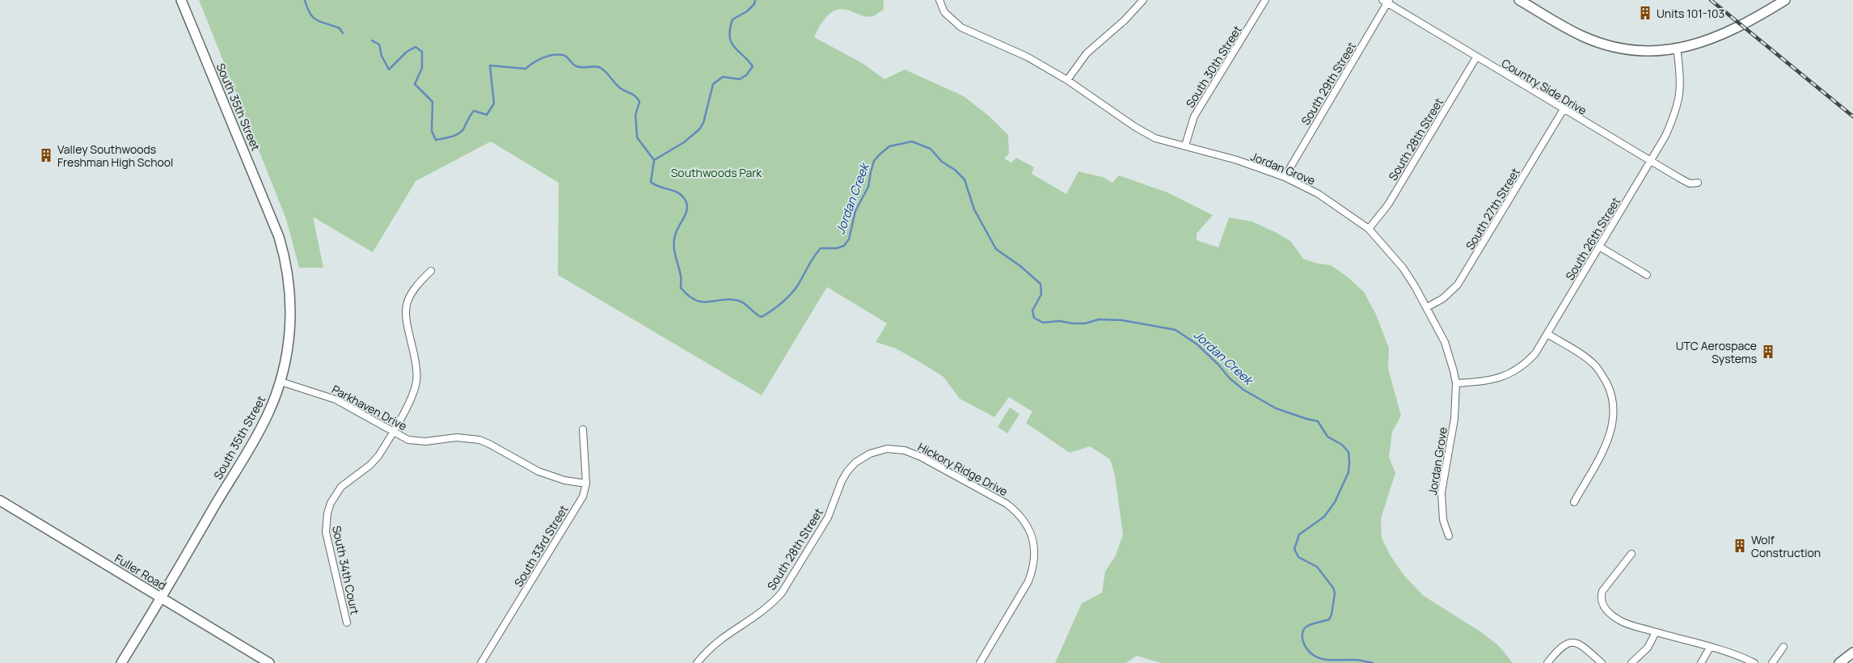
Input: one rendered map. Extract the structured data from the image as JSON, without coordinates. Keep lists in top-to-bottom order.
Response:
{
  "streets": {
    "street": [
      "South 30th Street",
      "South 29th Street",
      "Country Side Drive",
      "South 35th Street",
      "South 28th Street",
      "Jordan Grove",
      "South 27th Street",
      "South 26th Street",
      "Parkhaven Drive",
      "Hickory Ridge Drive",
      "South 33rd Street",
      "South 34th Court",
      "Fuller Road"
    ]
  },
  "crossings": [
    ["South 30th Street", "Jordan Grove"],
    ["South 29th Street", "Country Side Drive"],
    ["South 29th Street", "Jordan Grove"],
    ["Country Side Drive", "South 28th Street"],
    ["Country Side Drive", "South 27th Street"],
    ["Country Side Drive", "South 26th Street"],
    ["South 35th Street", "Parkhaven Drive"],
    ["South 35th Street", "Fuller Road"],
    ["South 28th Street", "Jordan Grove"],
    ["South 28th Street", "Hickory Ridge Drive"],
    ["Jordan Grove", "South 27th Street"],
    ["Jordan Grove", "South 26th Street"],
    ["Parkhaven Drive", "South 33rd Street"],
    ["Parkhaven Drive", "South 34th Court"]
  ],
  "water": ["Jordan Creek"],
  "parks": ["Southwoods Park"],
  "places": {
    "building": [
      "Units 101-103",
      "Valley Southwoods Freshman High School",
      "UTC Aerospace Systems",
      "Wolf Construction"
    ]
  }
}
